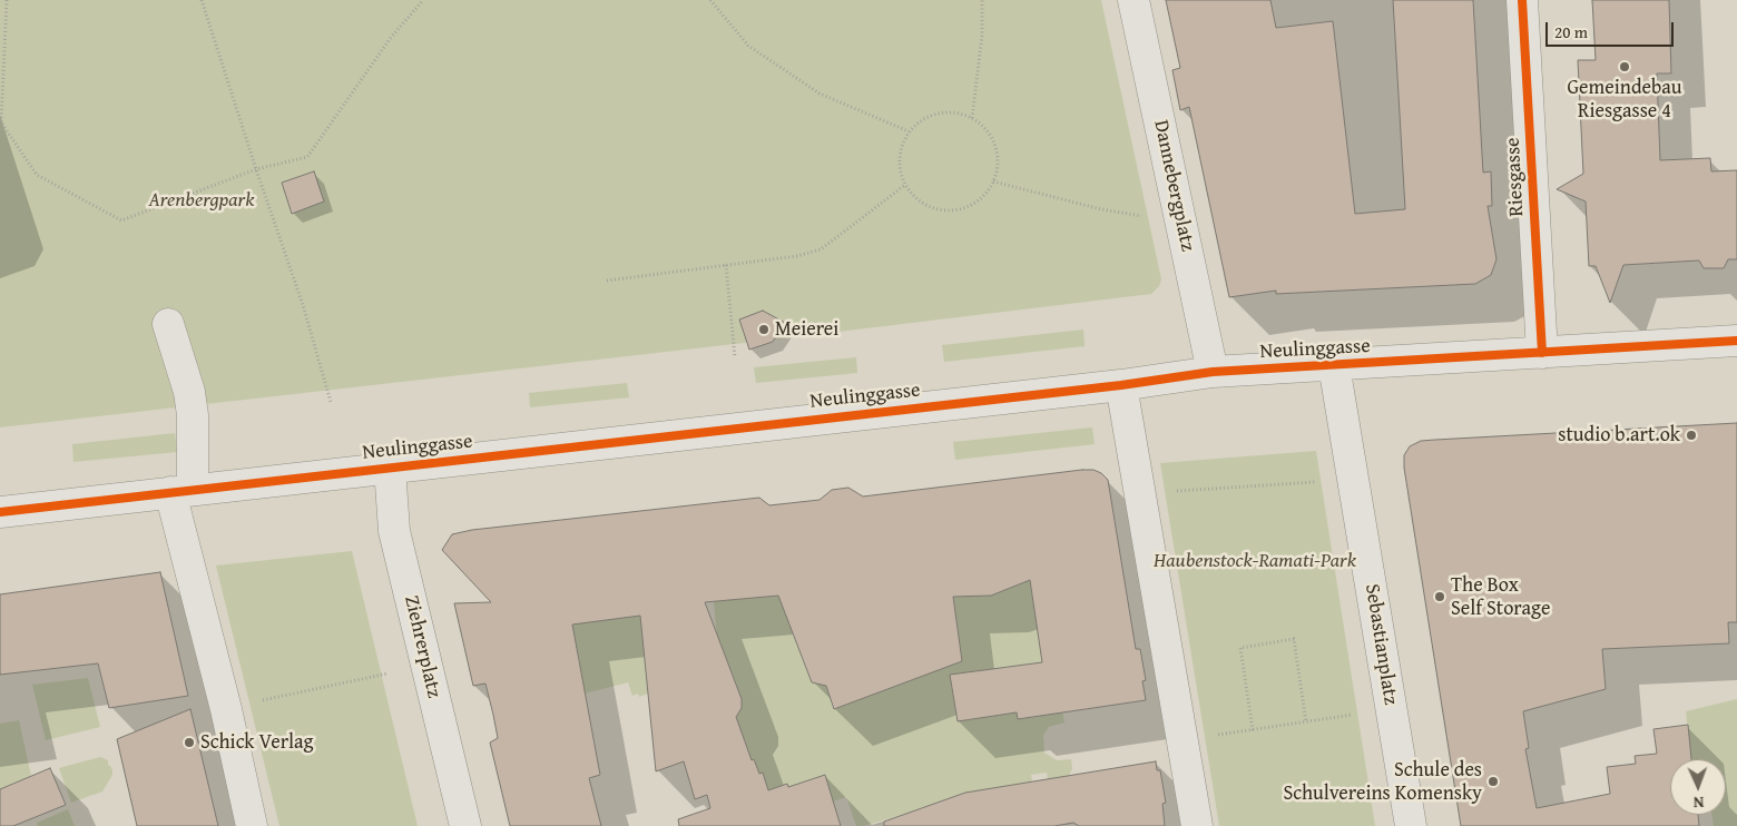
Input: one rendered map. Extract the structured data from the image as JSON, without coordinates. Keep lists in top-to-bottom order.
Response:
{
  "streets": {
    "street": [
      "Riesgasse",
      "Dannebergplatz",
      "Neulinggasse",
      "Sebastianplatz",
      "Ziehrerplatz"
    ]
  },
  "crossings": [
    ["Riesgasse", "Neulinggasse"],
    ["Dannebergplatz", "Neulinggasse"],
    ["Neulinggasse", "Sebastianplatz"],
    ["Neulinggasse", "Ziehrerplatz"]
  ],
  "parks": ["Arenbergpark", "Haubenstock-Ramati-Park"],
  "places": [
    "Gemeindebau Riesgasse 4",
    "Meierei",
    "studio b.art.ok",
    "The Box Self Storage",
    "Schick Verlag",
    "Schule des Schulvereins Komensky"
  ],
  "scale_bar": "20 m",
  "north": "bottom"
}
